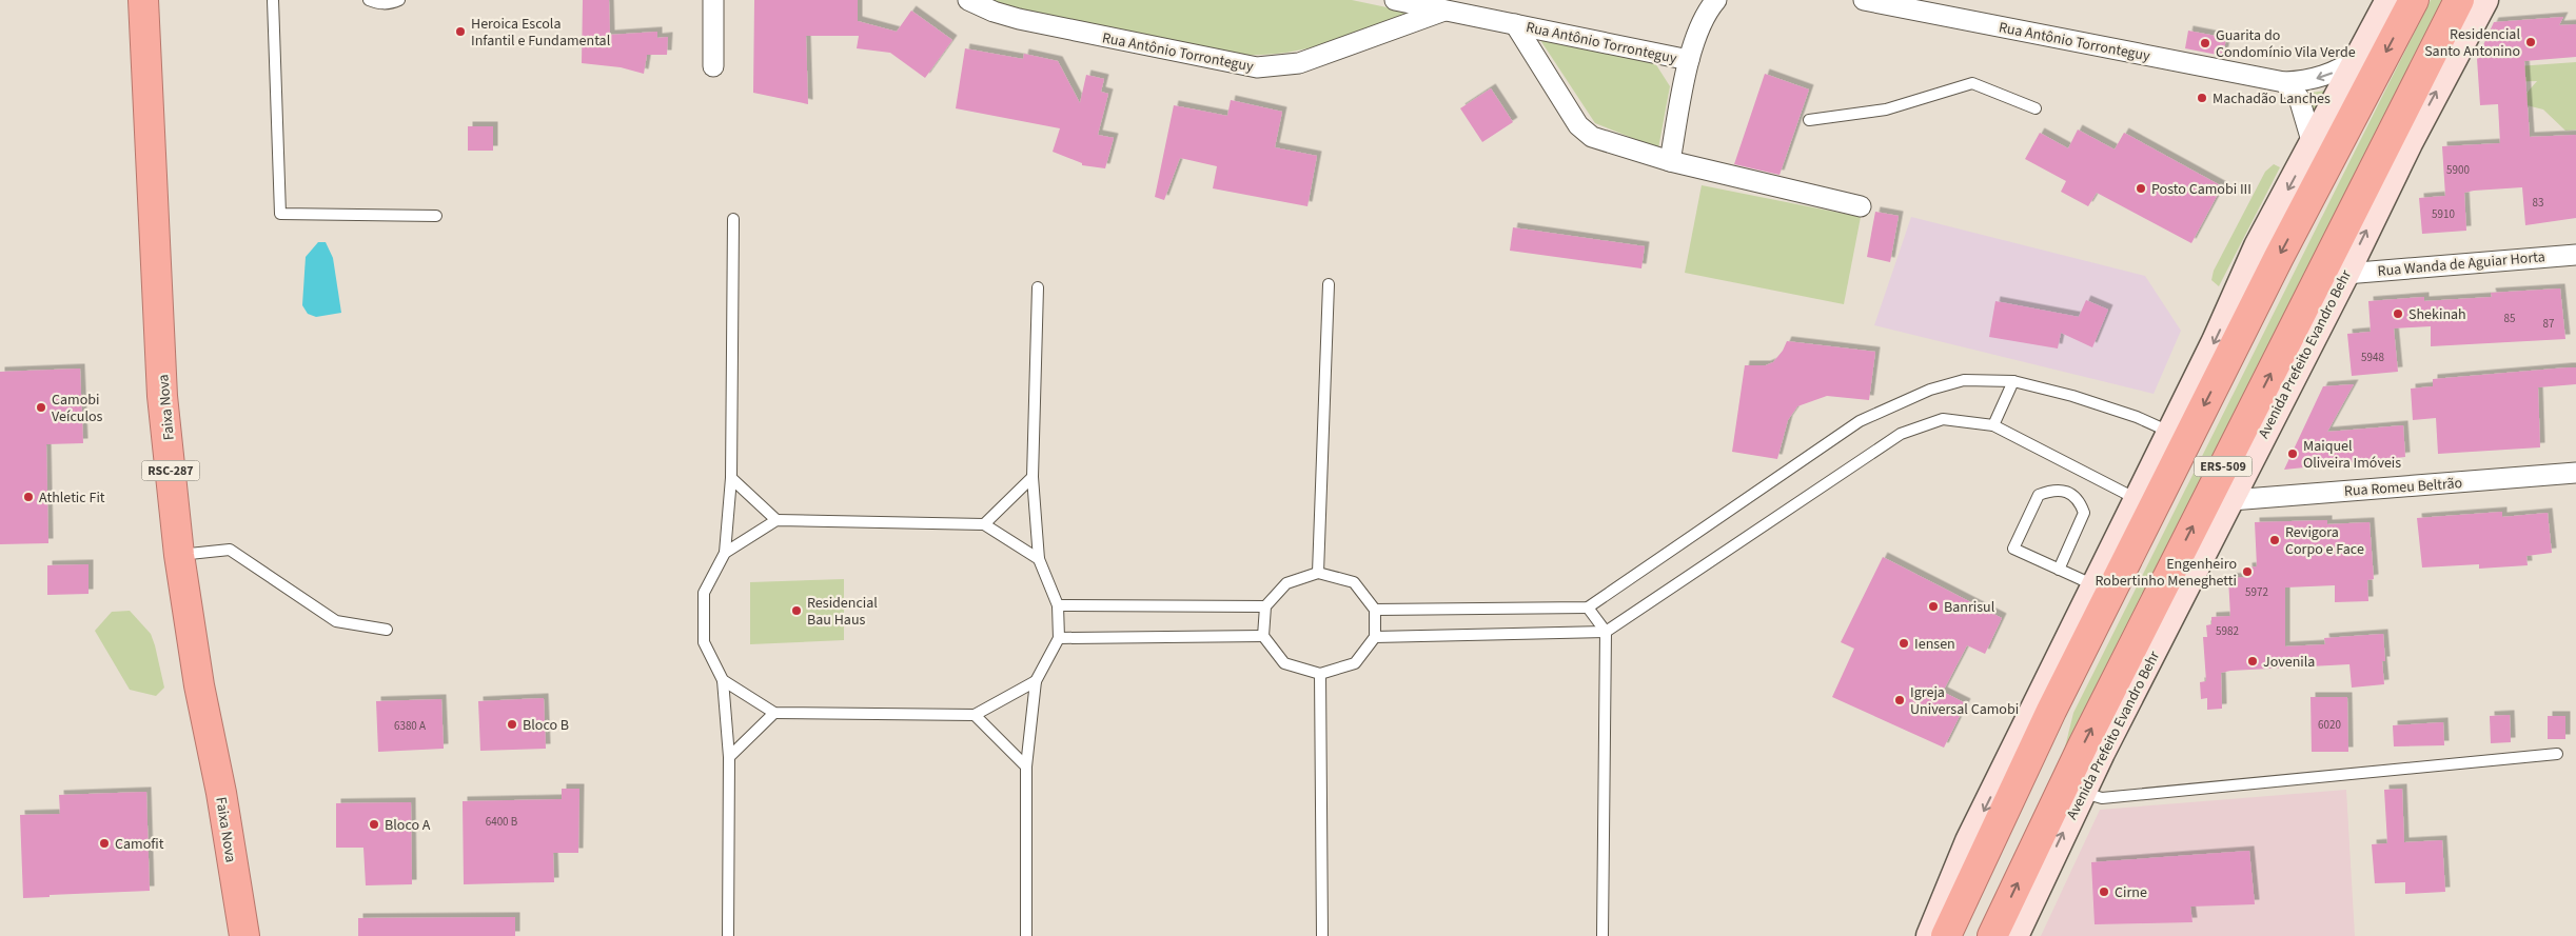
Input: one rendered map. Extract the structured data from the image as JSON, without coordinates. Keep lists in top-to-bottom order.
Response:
{
  "streets": {
    "highway": [
      "Avenida Prefeito Evandro Behr",
      "Faixa Nova",
      "ERS-509",
      "RSC-287"
    ],
    "street": ["Rua Antônio Torronteguy", "Rua Wanda de Aguiar Horta", "Rua Romeu Beltrão"]
  },
  "crossings": [
    ["Rua Antônio Torronteguy", "ERS-509"],
    ["Rua Wanda de Aguiar Horta", "Avenida Prefeito Evandro Behr"],
    ["Avenida Prefeito Evandro Behr", "Rua Romeu Beltrão"]
  ],
  "places": [
    "Heroica Escola Infantil e Fundamental",
    "Residencial Santo Antonino",
    "Guarita do Condomínio Vila Verde",
    "Machadão Lanches",
    "Posto Camobi III",
    "Shekinah",
    "Camobi Veículos",
    "Maiquel Oliveira Imóveis",
    "Athletic Fit",
    "Revigora Corpo e Face",
    "Engenheiro Robertinho Meneghetti",
    "Banrisul",
    "Residencial Bau Haus",
    "Iensen",
    "Jovenila",
    "Igreja Universal Camobi",
    "Bloco B",
    "Bloco A",
    "Camofit",
    "Cirne"
  ],
  "house_numbers": [
    "5900",
    "83",
    "5910",
    "85",
    "87",
    "5948",
    "5972",
    "5982",
    "6020",
    "6380 A",
    "6400 B"
  ]
}
